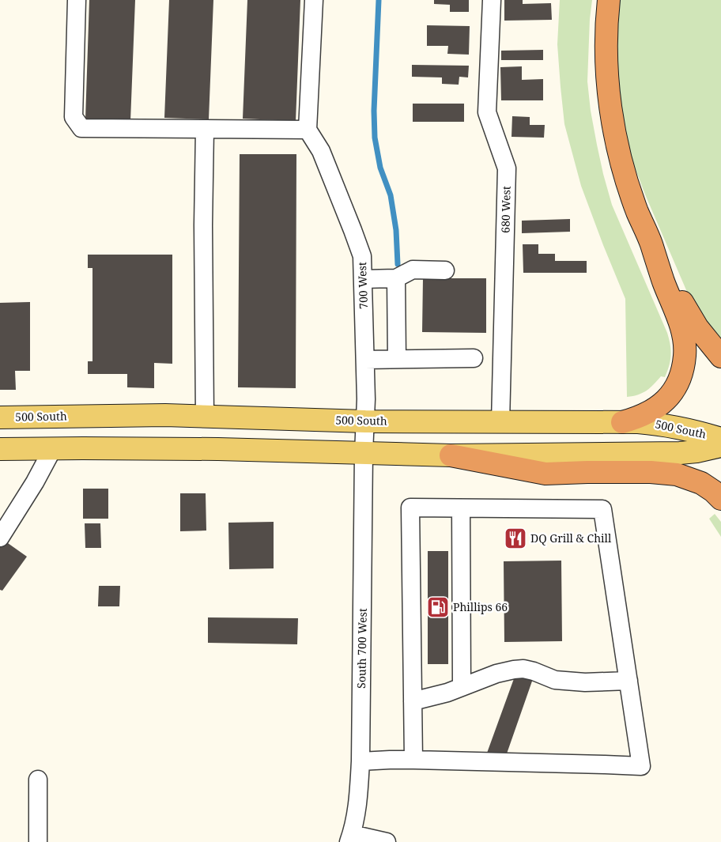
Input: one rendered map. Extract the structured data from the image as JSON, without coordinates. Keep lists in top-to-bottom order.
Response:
{
  "streets": {
    "main road": ["500 South"],
    "street": ["680 West", "700 West", "South 700 West"]
  },
  "crossings": [
    ["680 West", "500 South"],
    ["700 West", "500 South"],
    ["700 West", "South 700 West"],
    ["500 South", "South 700 West"]
  ],
  "places": {
    "restaurant": ["DQ Grill & Chill"],
    "fuel station": ["Phillips 66"]
  }
}
